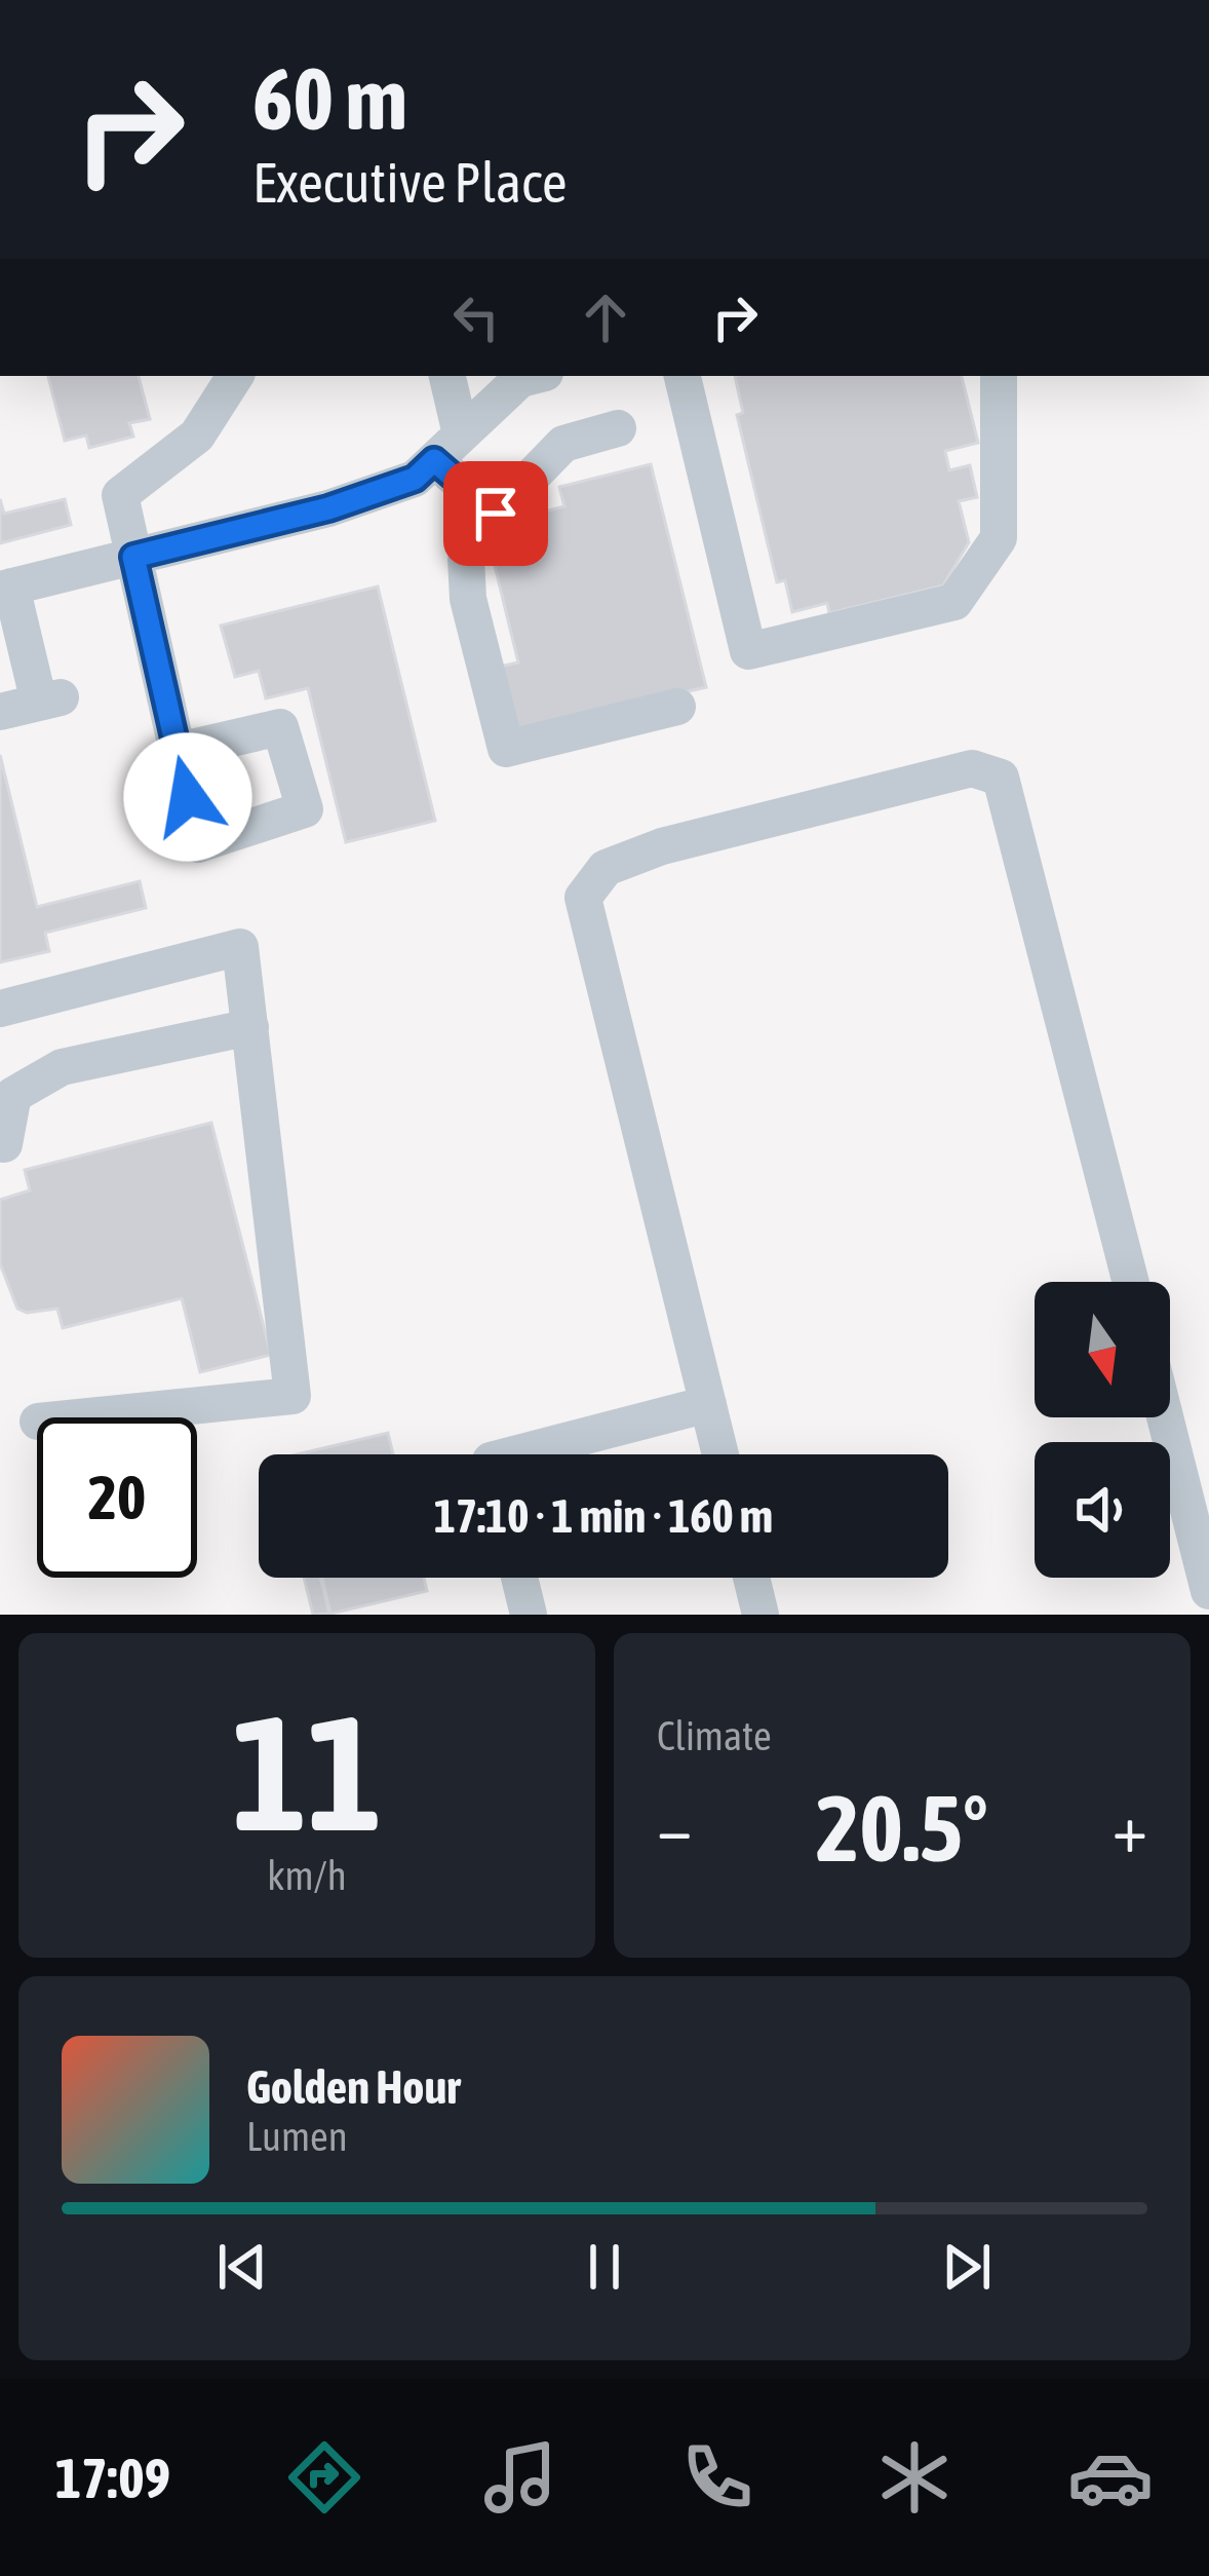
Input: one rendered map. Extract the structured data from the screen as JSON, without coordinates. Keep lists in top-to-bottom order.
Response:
{
  "north": "bottom",
  "page": {
    "turn": ["60 m", "Executive Place"],
    "limit": "20",
    "trip": "17:10 · 1 min · 160 m",
    "tile": [
      ["11", "km/h"],
      "Climate"
    ],
    "heat": ["−", "20.5°", "+"],
    "song": ["Golden Hour", "Lumen"],
    "tabs": "17:09"
  }
}
